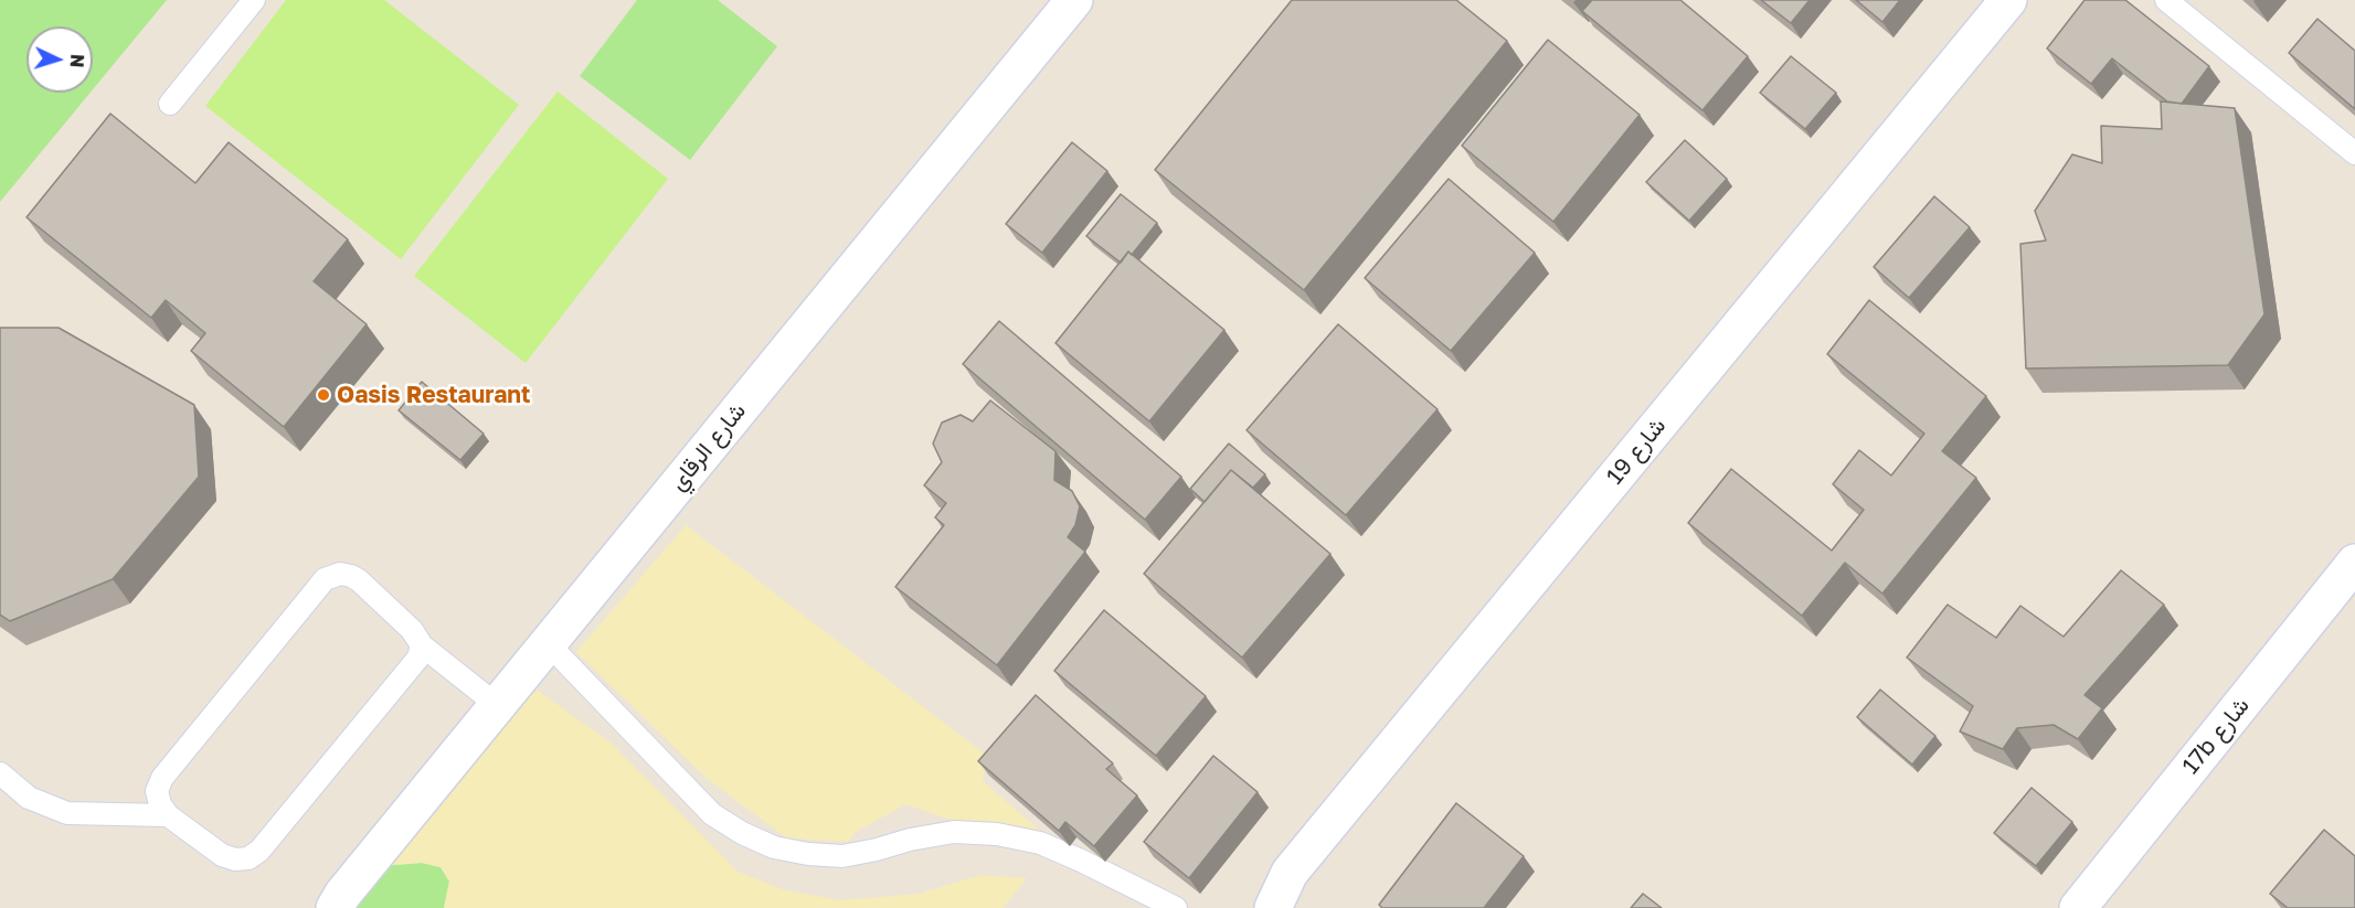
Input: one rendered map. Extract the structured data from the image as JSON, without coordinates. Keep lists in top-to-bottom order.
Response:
{
  "streets": {
    "street": ["شارع الرقاي", "شارع 19", "17b شارع"]
  },
  "places": ["Oasis Restaurant"],
  "north": "right"
}
